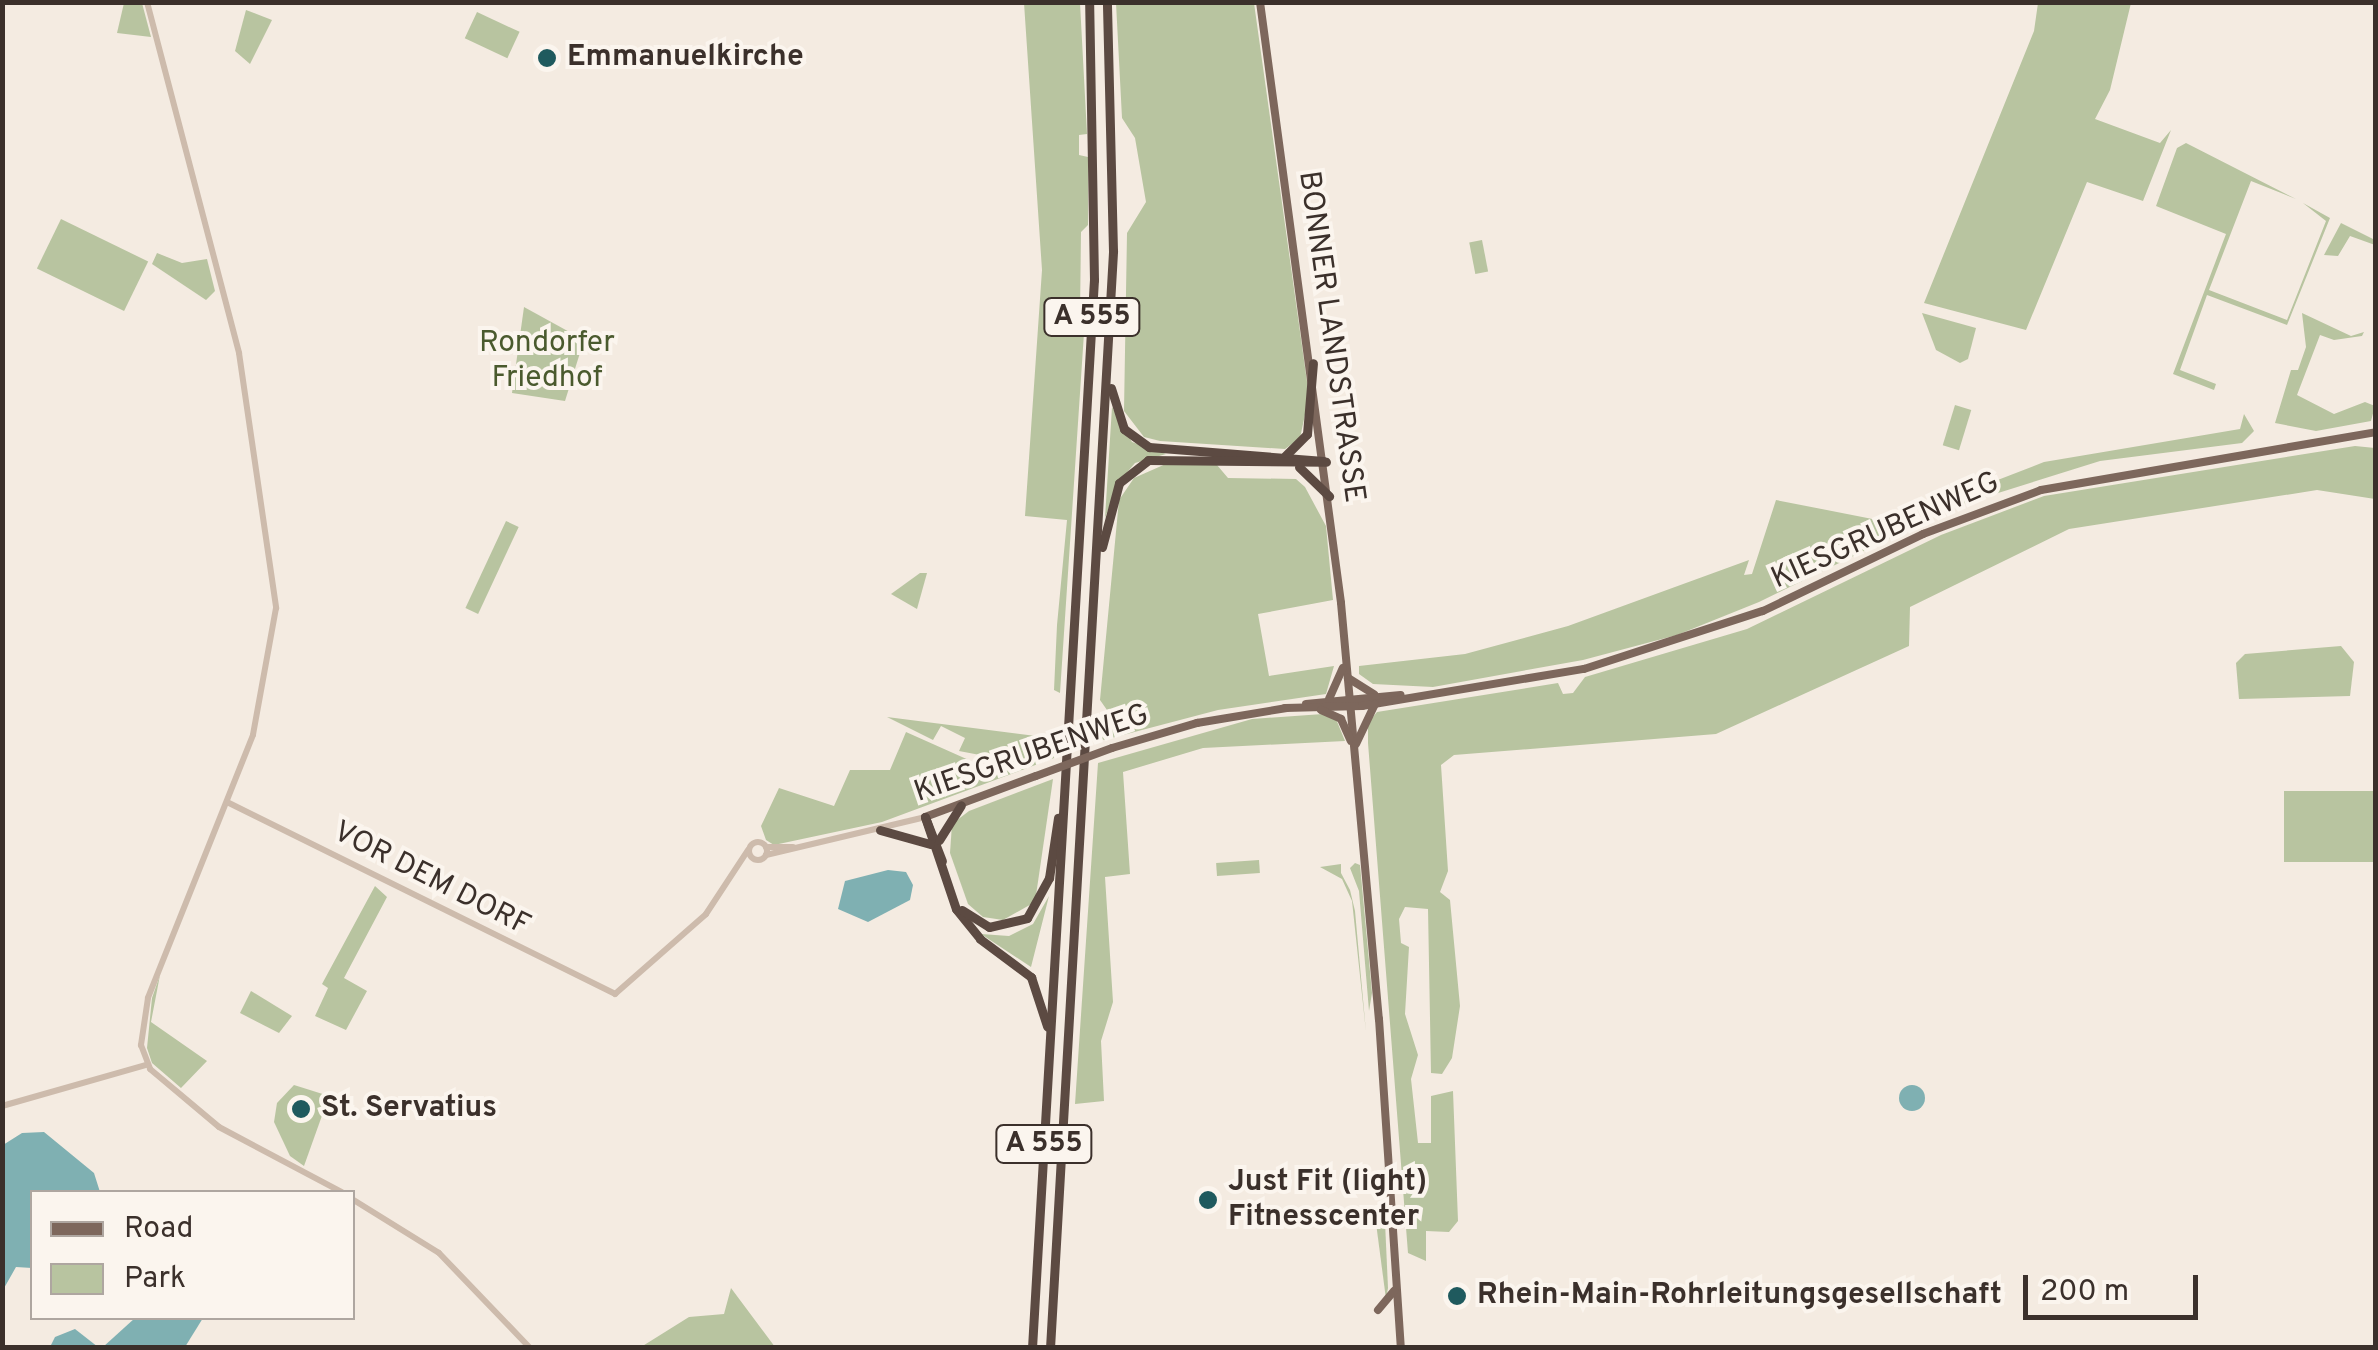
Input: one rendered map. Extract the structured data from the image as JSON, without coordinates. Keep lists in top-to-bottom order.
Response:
{
  "streets": {
    "highway": ["A 555"],
    "main road": ["BONNER LANDSTRASSE", "KIESGRUBENWEG"],
    "street": ["VOR DEM DORF"]
  },
  "crossings": [
    ["BONNER LANDSTRASSE", "KIESGRUBENWEG"]
  ],
  "parks": ["Rondorfer Friedhof"],
  "places": [
    "Emmanuelkirche",
    "St. Servatius",
    "Just Fit (light) Fitnesscenter",
    "Rhein-Main-Rohrleitungsgesellschaft"
  ],
  "legend": ["Road", "Park"],
  "scale_bar": "200 m"
}
